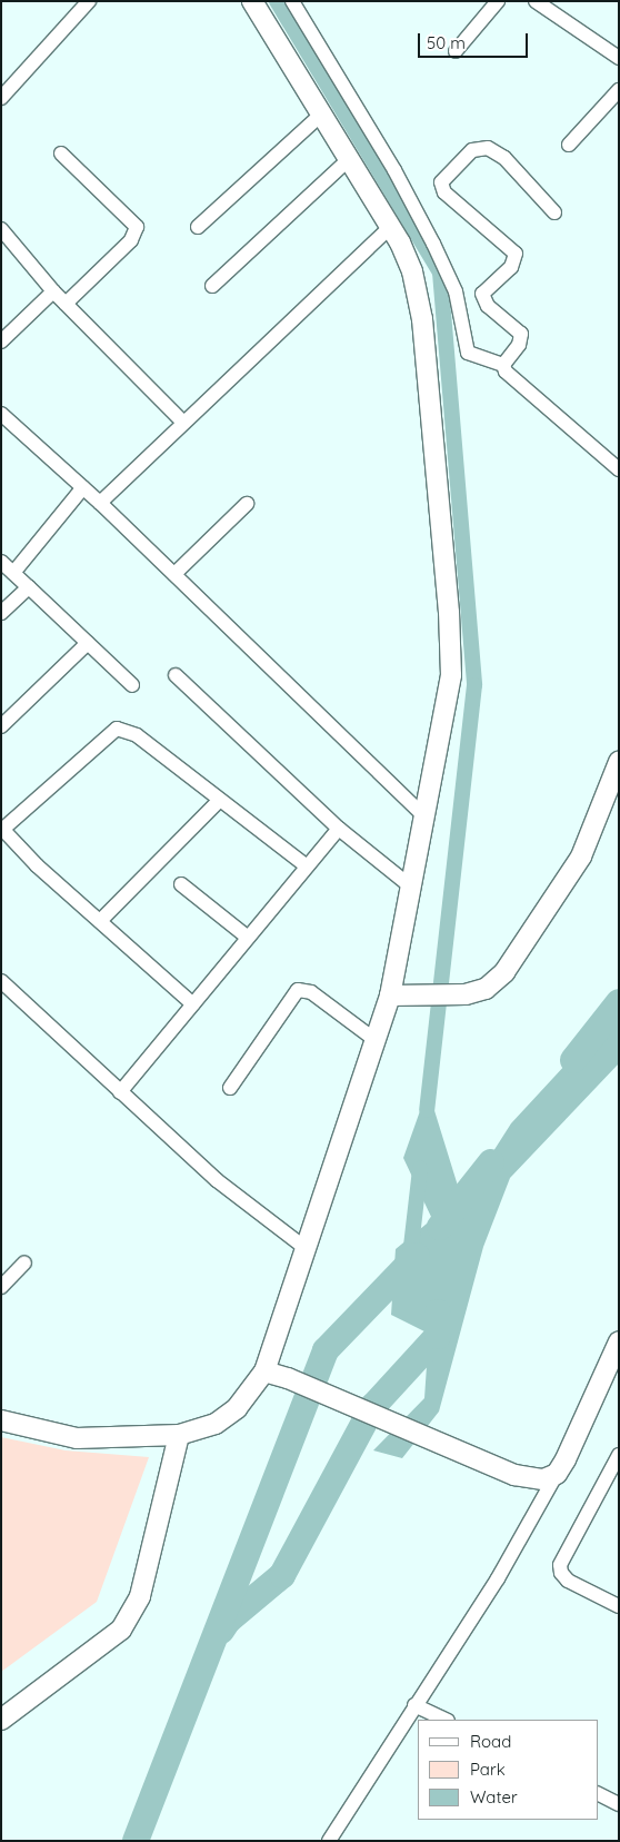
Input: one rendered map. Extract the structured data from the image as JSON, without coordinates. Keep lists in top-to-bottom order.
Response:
{
  "legend": ["Road", "Park", "Water"],
  "scale_bar": "50 m"
}
